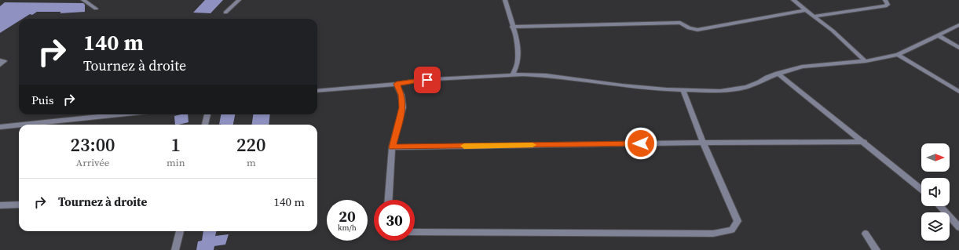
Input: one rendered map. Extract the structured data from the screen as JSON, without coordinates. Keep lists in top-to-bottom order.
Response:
{
  "north": "right",
  "page": {
    "turn": ["140 m", "Tournez à droite"],
    "then": "Puis",
    "eta": [
      "23:00",
      "Arrivée",
      "1",
      "min",
      "220",
      "m"
    ],
    "list": [
      {
        "name": "Tournez à droite",
        "value": "140 m"
      }
    ],
    "speed": "20 km/h",
    "limit": "30"
  }
}
